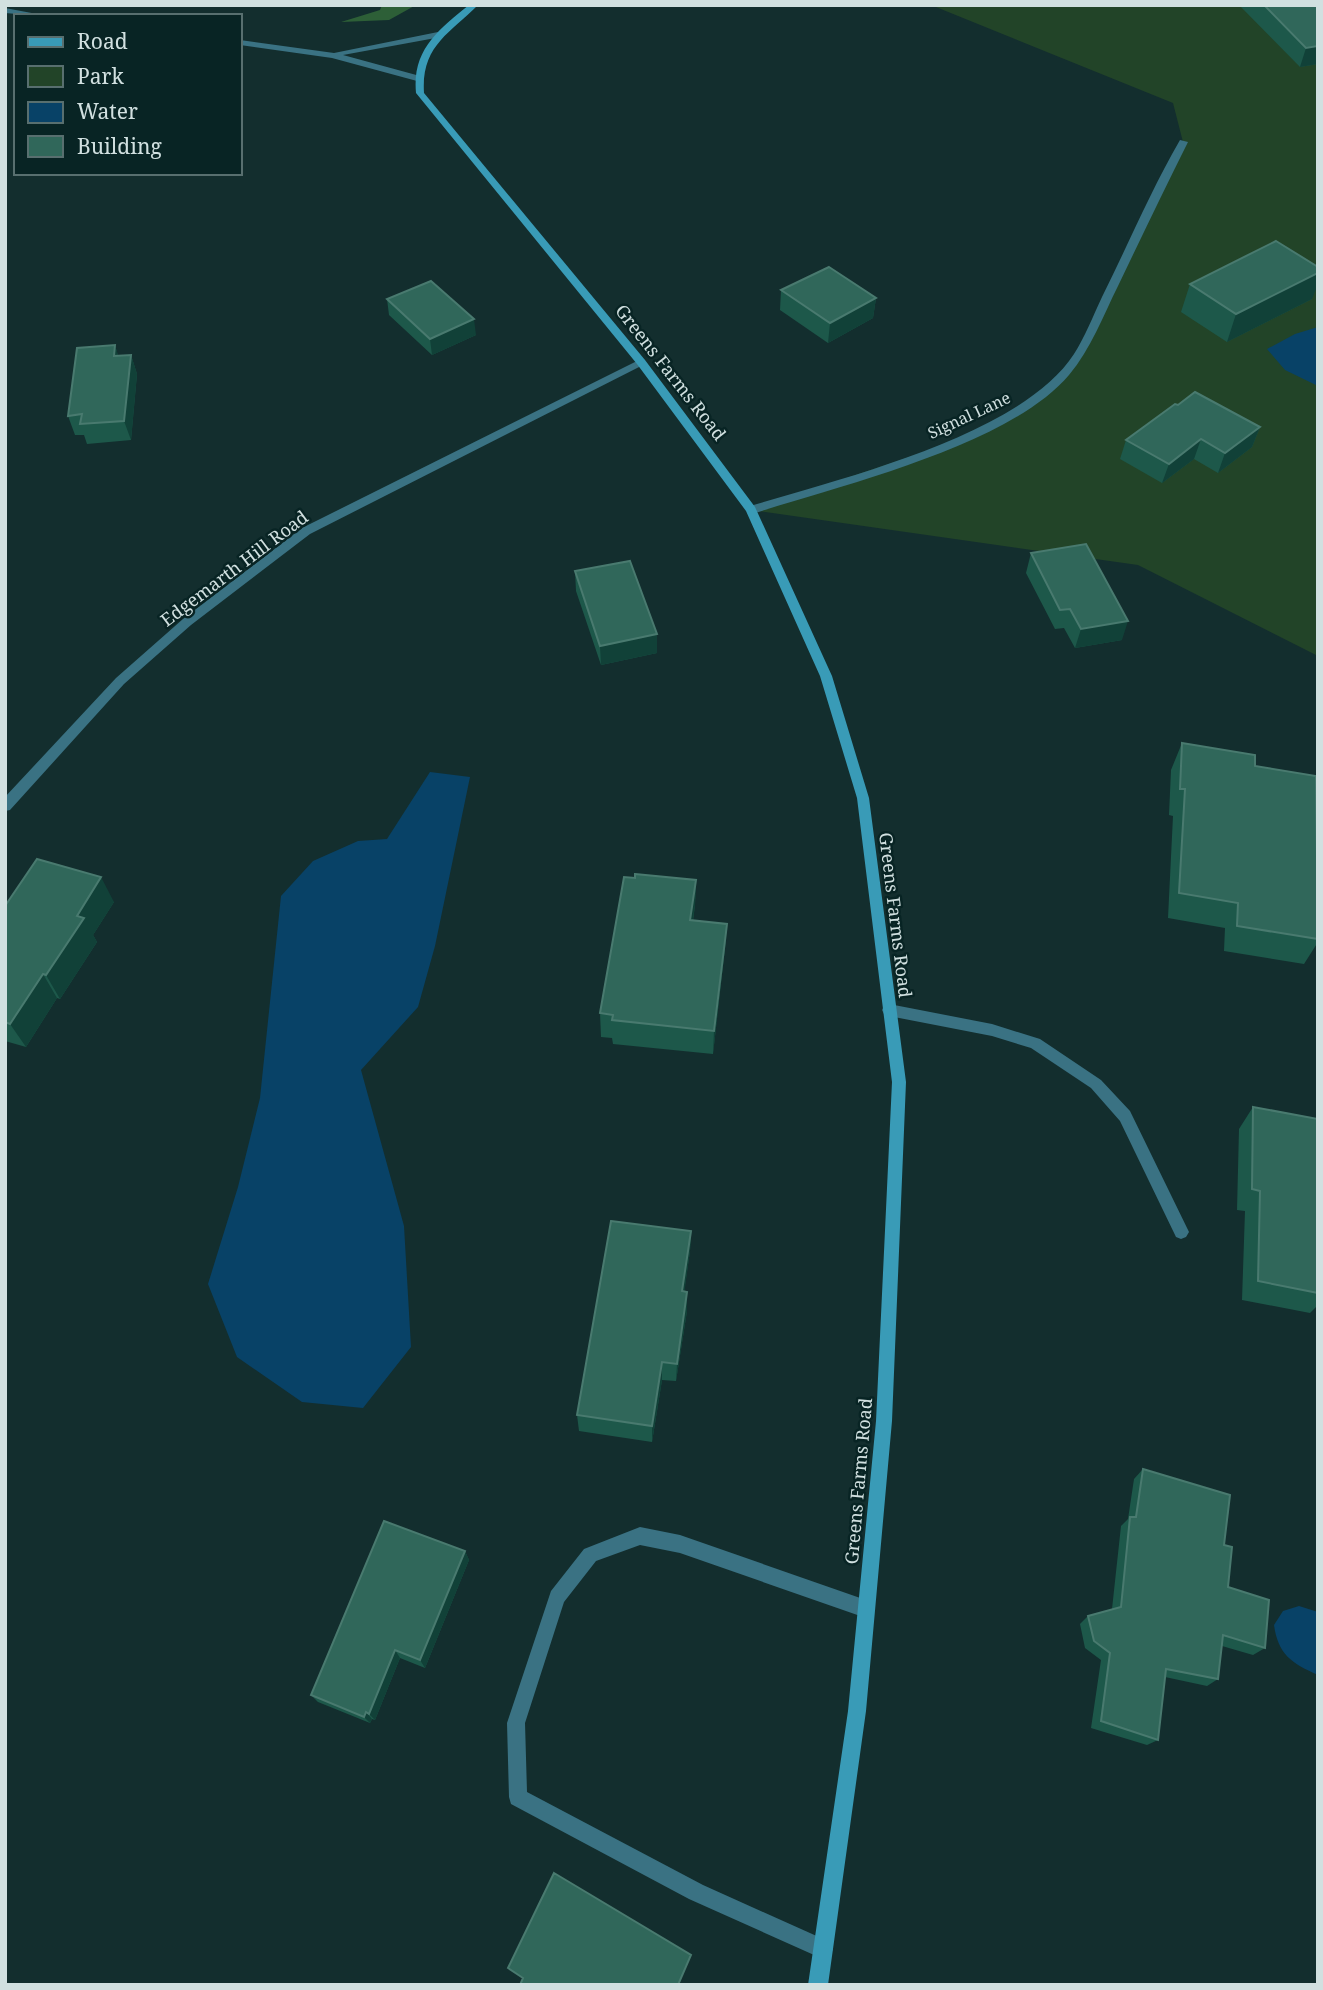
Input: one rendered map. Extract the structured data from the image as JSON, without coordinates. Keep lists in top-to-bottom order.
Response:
{
  "streets": {
    "main road": ["Greens Farms Road"],
    "street": ["Signal Lane", "Edgemarth Hill Road"]
  },
  "crossings": [
    ["Greens Farms Road", "Signal Lane"],
    ["Greens Farms Road", "Edgemarth Hill Road"]
  ],
  "legend": [
    "Road",
    "Park",
    "Water",
    "Building"
  ]
}
